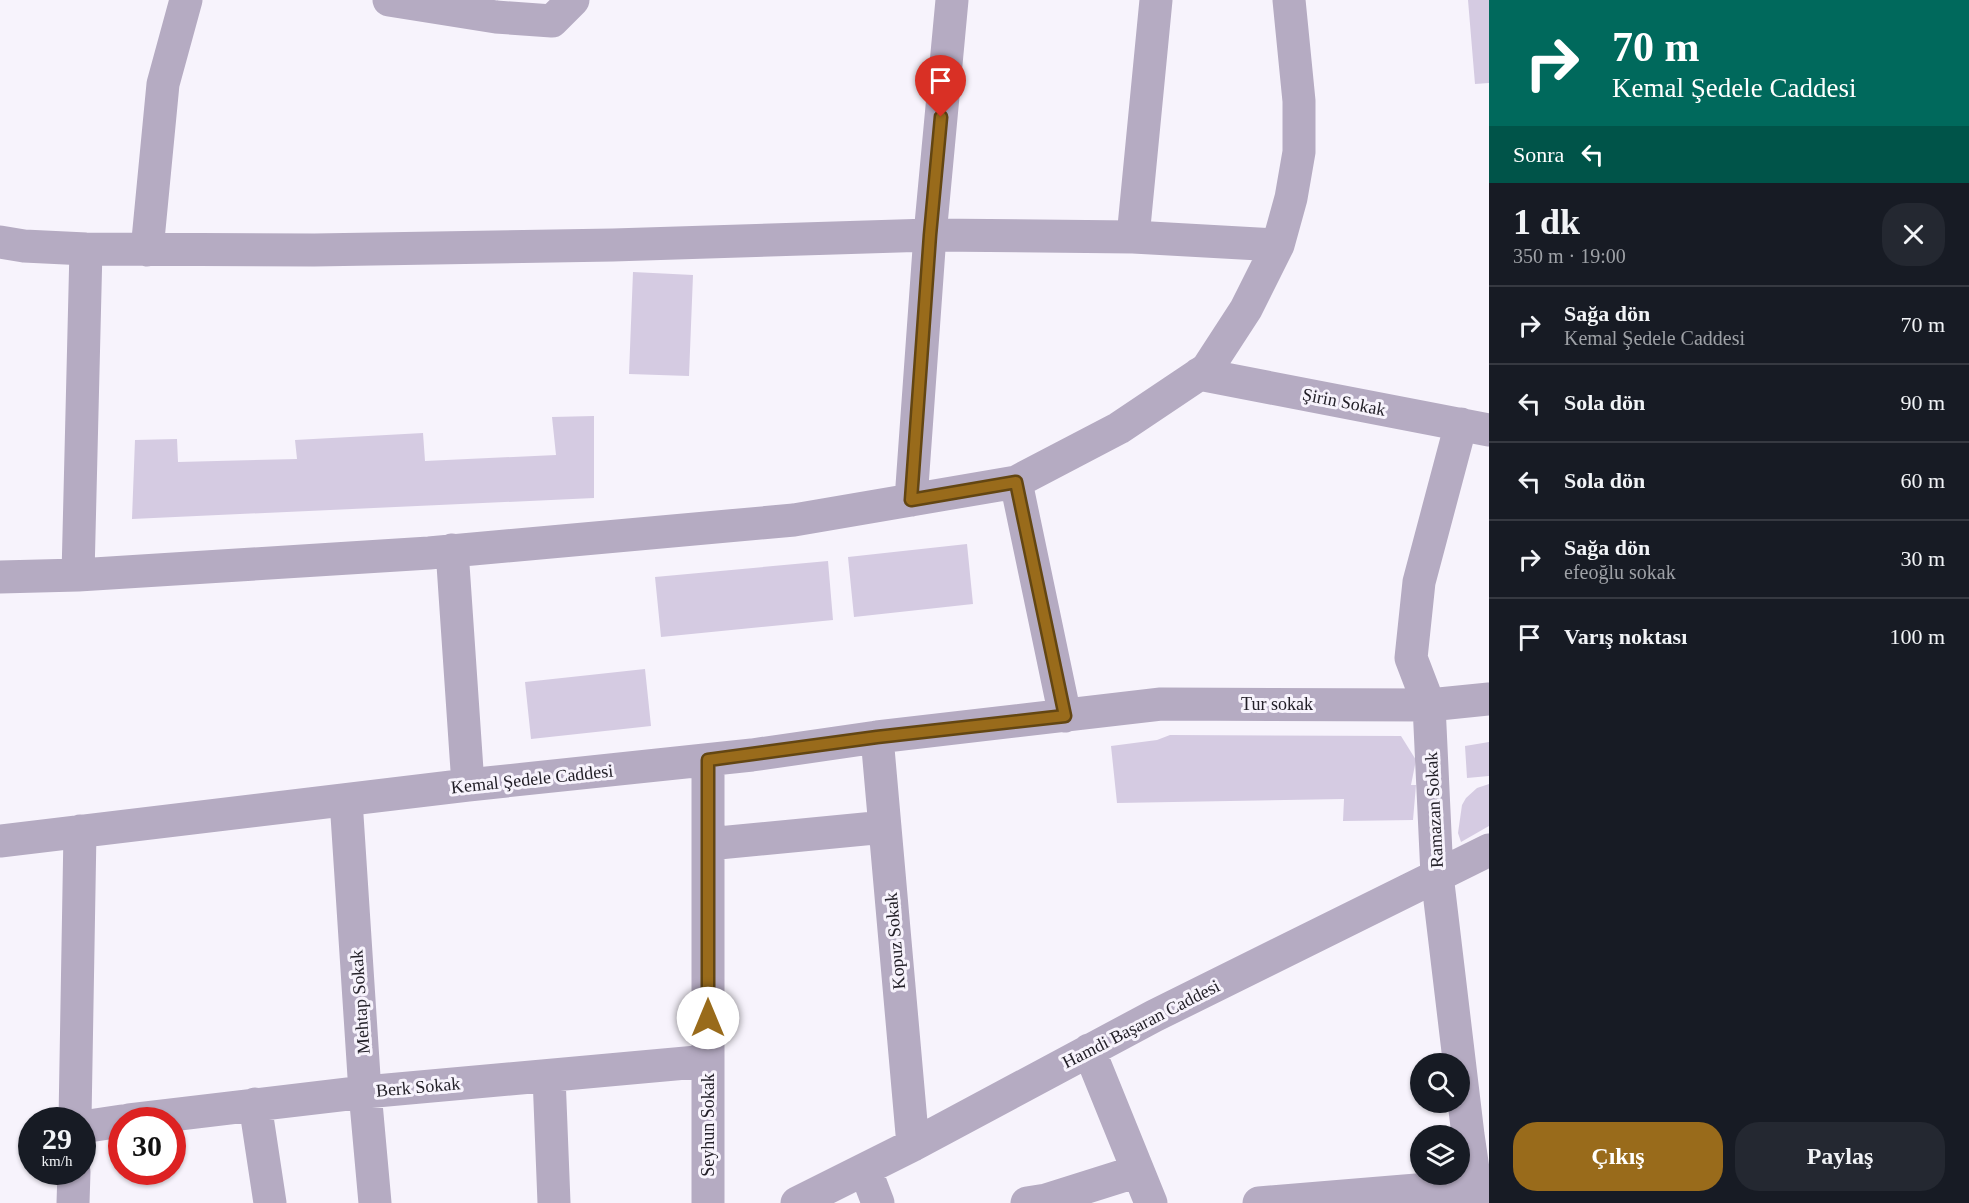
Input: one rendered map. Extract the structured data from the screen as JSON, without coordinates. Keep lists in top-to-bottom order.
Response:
{
  "streets": {
    "street": [
      "Şirin Sokak",
      "Tur sokak",
      "Kemal Şedele Caddesi",
      "Ramazan Sokak",
      "Kopuz Sokak",
      "Mehtap Sokak",
      "Hamdi Başaran Caddesi",
      "Berk Sokak",
      "Seyhun Sokak"
    ]
  },
  "crossings": [
    ["Şirin Sokak", "Ramazan Sokak"],
    ["Tur sokak", "Kemal Şedele Caddesi"],
    ["Tur sokak", "Ramazan Sokak"],
    ["Kemal Şedele Caddesi", "Kopuz Sokak"],
    ["Kemal Şedele Caddesi", "Mehtap Sokak"],
    ["Kemal Şedele Caddesi", "Seyhun Sokak"],
    ["Ramazan Sokak", "Hamdi Başaran Caddesi"],
    ["Kopuz Sokak", "Hamdi Başaran Caddesi"],
    ["Mehtap Sokak", "Berk Sokak"],
    ["Berk Sokak", "Seyhun Sokak"]
  ],
  "page": {
    "turn": ["70 m", "Kemal Şedele Caddesi"],
    "then": "Sonra",
    "heading": ["1 dk", "350 m · 19:00"],
    "list": [
      {
        "name": "Sağa dön",
        "note": "Kemal Şedele Caddesi",
        "value": "70 m"
      },
      {
        "name": "Sola dön",
        "value": "90 m"
      },
      {
        "name": "Sola dön",
        "value": "60 m"
      },
      {
        "name": "Sağa dön",
        "note": "efeoğlu sokak",
        "value": "30 m"
      },
      {
        "name": "Varış noktası",
        "value": "100 m"
      }
    ],
    "speed": "29 km/h",
    "limit": "30",
    "buttons": ["Çıkış", "Paylaş"]
  }
}
